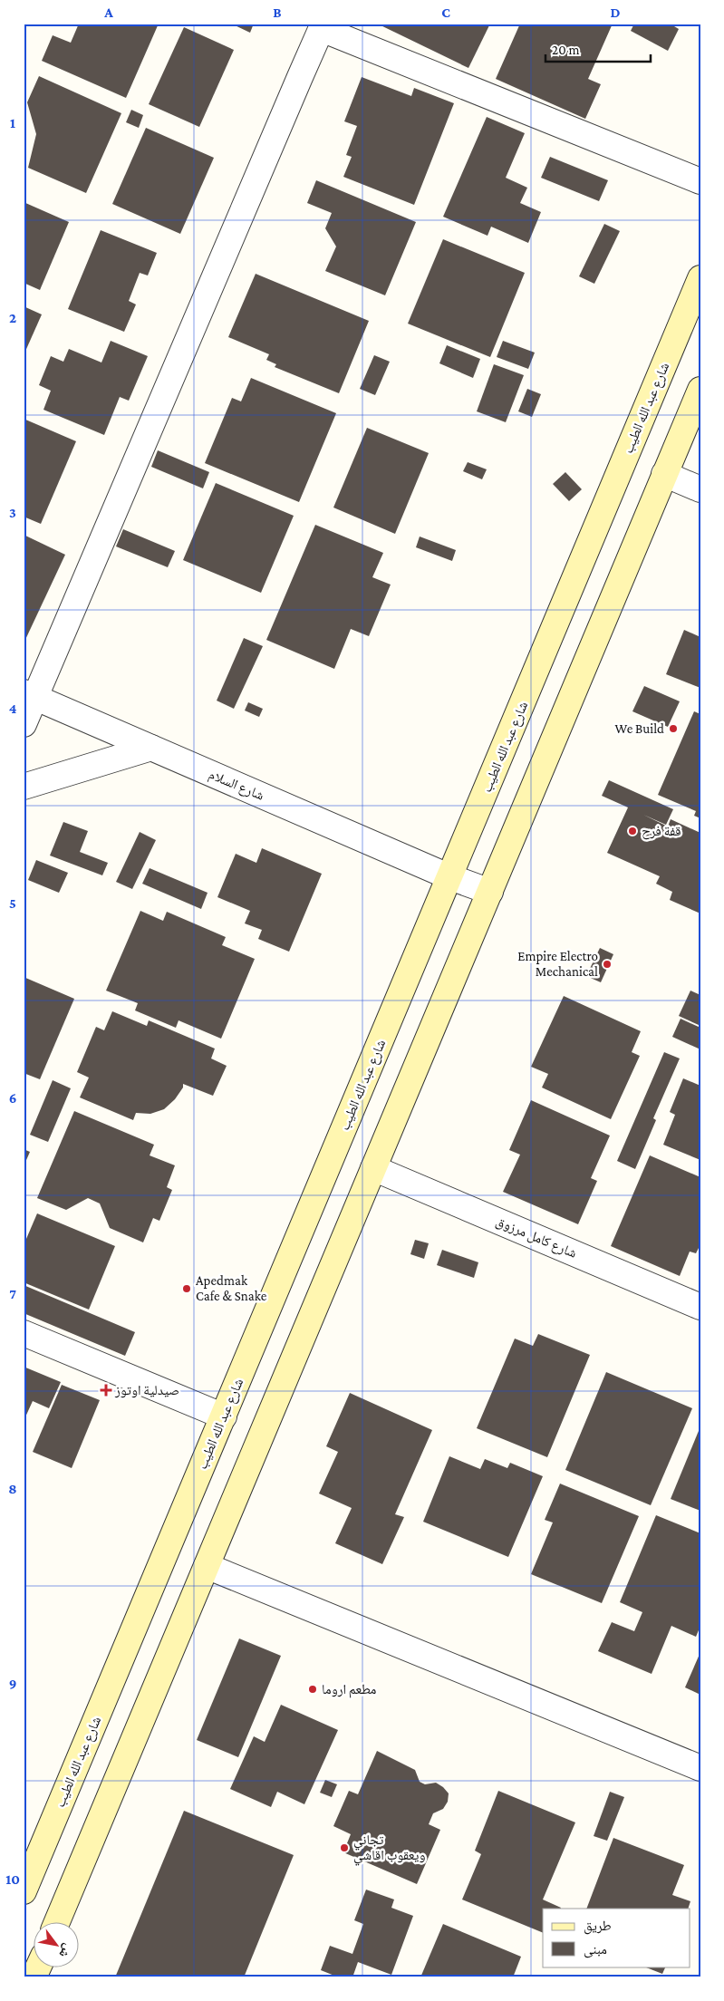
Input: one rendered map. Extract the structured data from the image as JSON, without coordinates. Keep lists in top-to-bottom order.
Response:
{
  "streets": {
    "main road": ["شارع عبد الله الطيب"],
    "street": ["شارع السلام", "شارع كامل مرزوق"]
  },
  "crossings": [
    ["شارع عبد الله الطيب", "شارع السلام"]
  ],
  "places": {
    "other": [
      "We Build",
      "قفة فرح",
      "Empire Electro Mechanical",
      "Apedmak Cafe & Snake",
      "مطعم اروما",
      "تجاني ويعقوب اقاشي"
    ],
    "health": ["صيدلية اوتوز"]
  },
  "legend": ["طريق", "مبنى"],
  "scale_bar": "20 m",
  "north": "bottom right",
  "grid": {
    "columns": [
      "A",
      "B",
      "C",
      "D"
    ],
    "rows": [
      "1",
      "2",
      "3",
      "4",
      "5",
      "6",
      "7",
      "8",
      "9",
      "10"
    ]
  }
}
